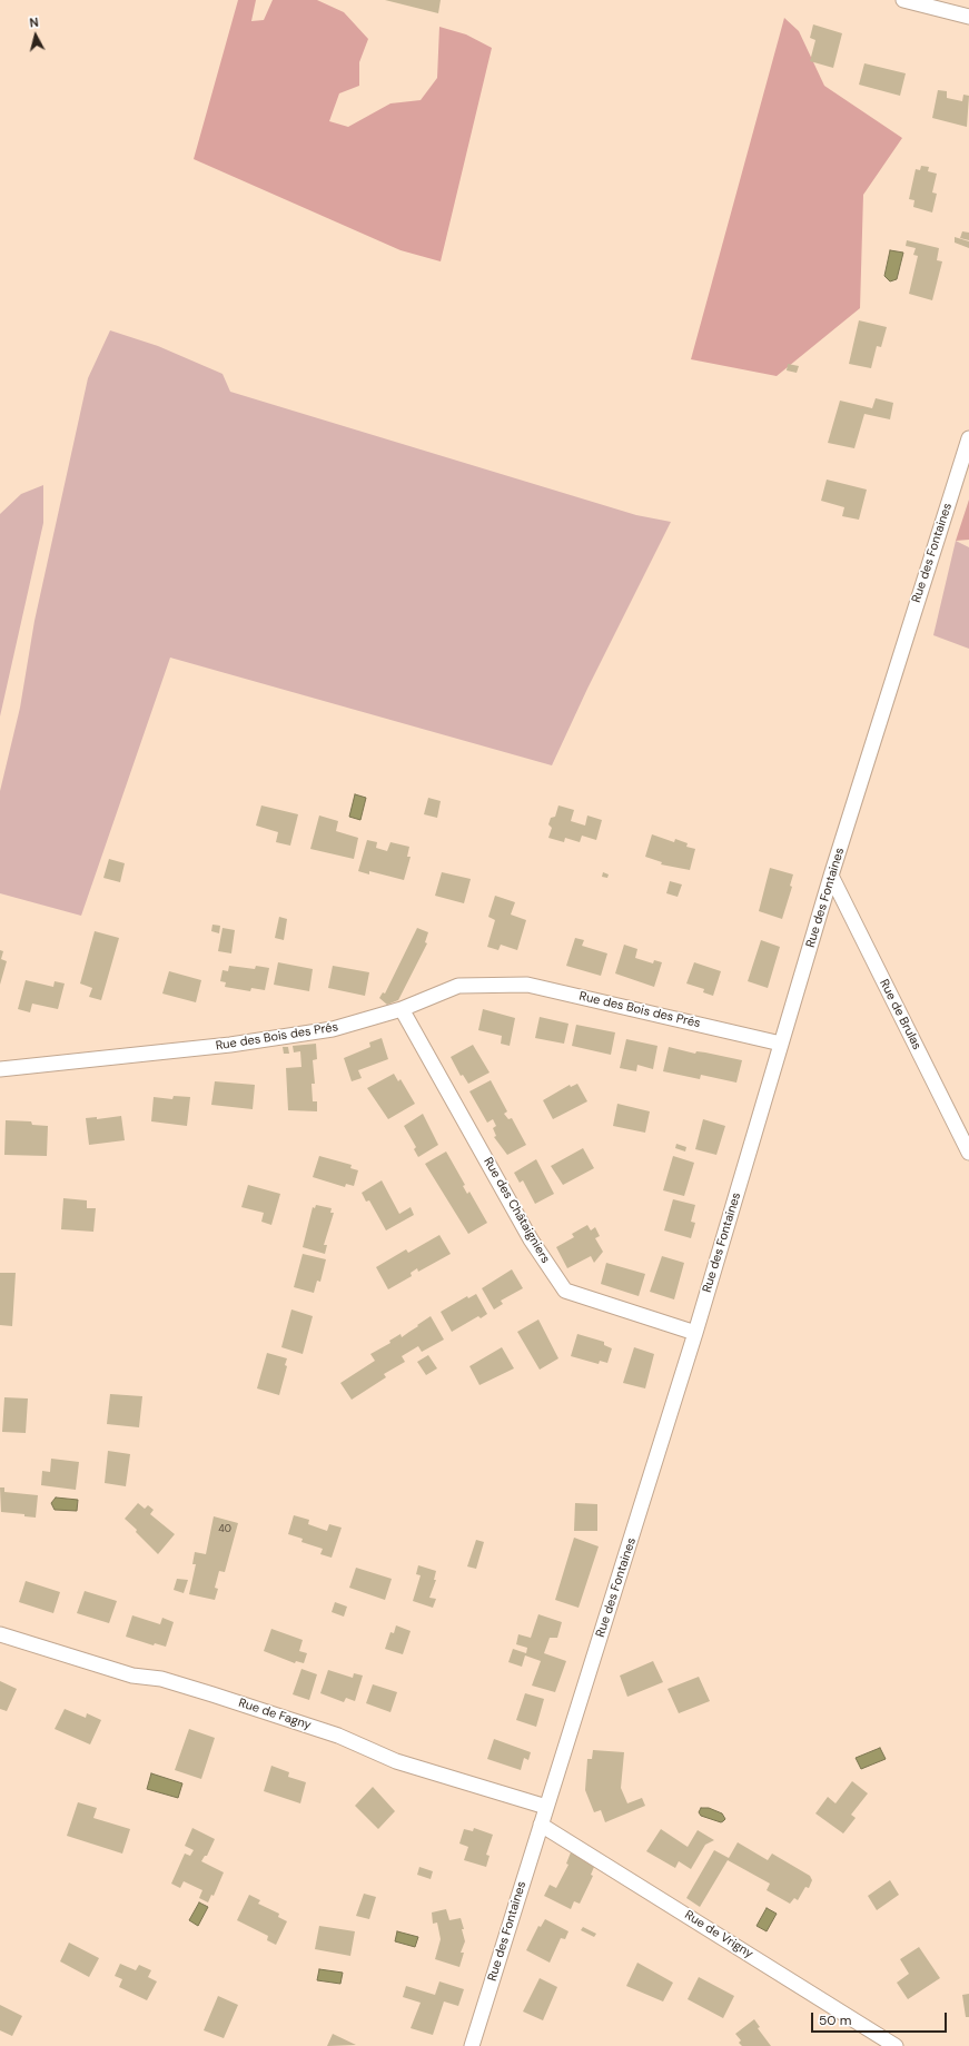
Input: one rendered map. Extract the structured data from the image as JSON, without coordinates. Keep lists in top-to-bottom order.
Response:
{
  "streets": {
    "street": [
      "Rue des Fontaines",
      "Rue des Bois des Prés",
      "Rue de Brulas",
      "Rue des Châtaigniers",
      "Rue de Fagny",
      "Rue de Vrigny"
    ]
  },
  "crossings": [
    ["Rue des Fontaines", "Rue des Bois des Prés"],
    ["Rue des Fontaines", "Rue de Brulas"],
    ["Rue des Fontaines", "Rue des Châtaigniers"],
    ["Rue des Fontaines", "Rue de Fagny"],
    ["Rue des Fontaines", "Rue de Vrigny"],
    ["Rue des Bois des Prés", "Rue des Châtaigniers"]
  ],
  "house_numbers": ["40"],
  "scale_bar": "50 m",
  "north": "top"
}
